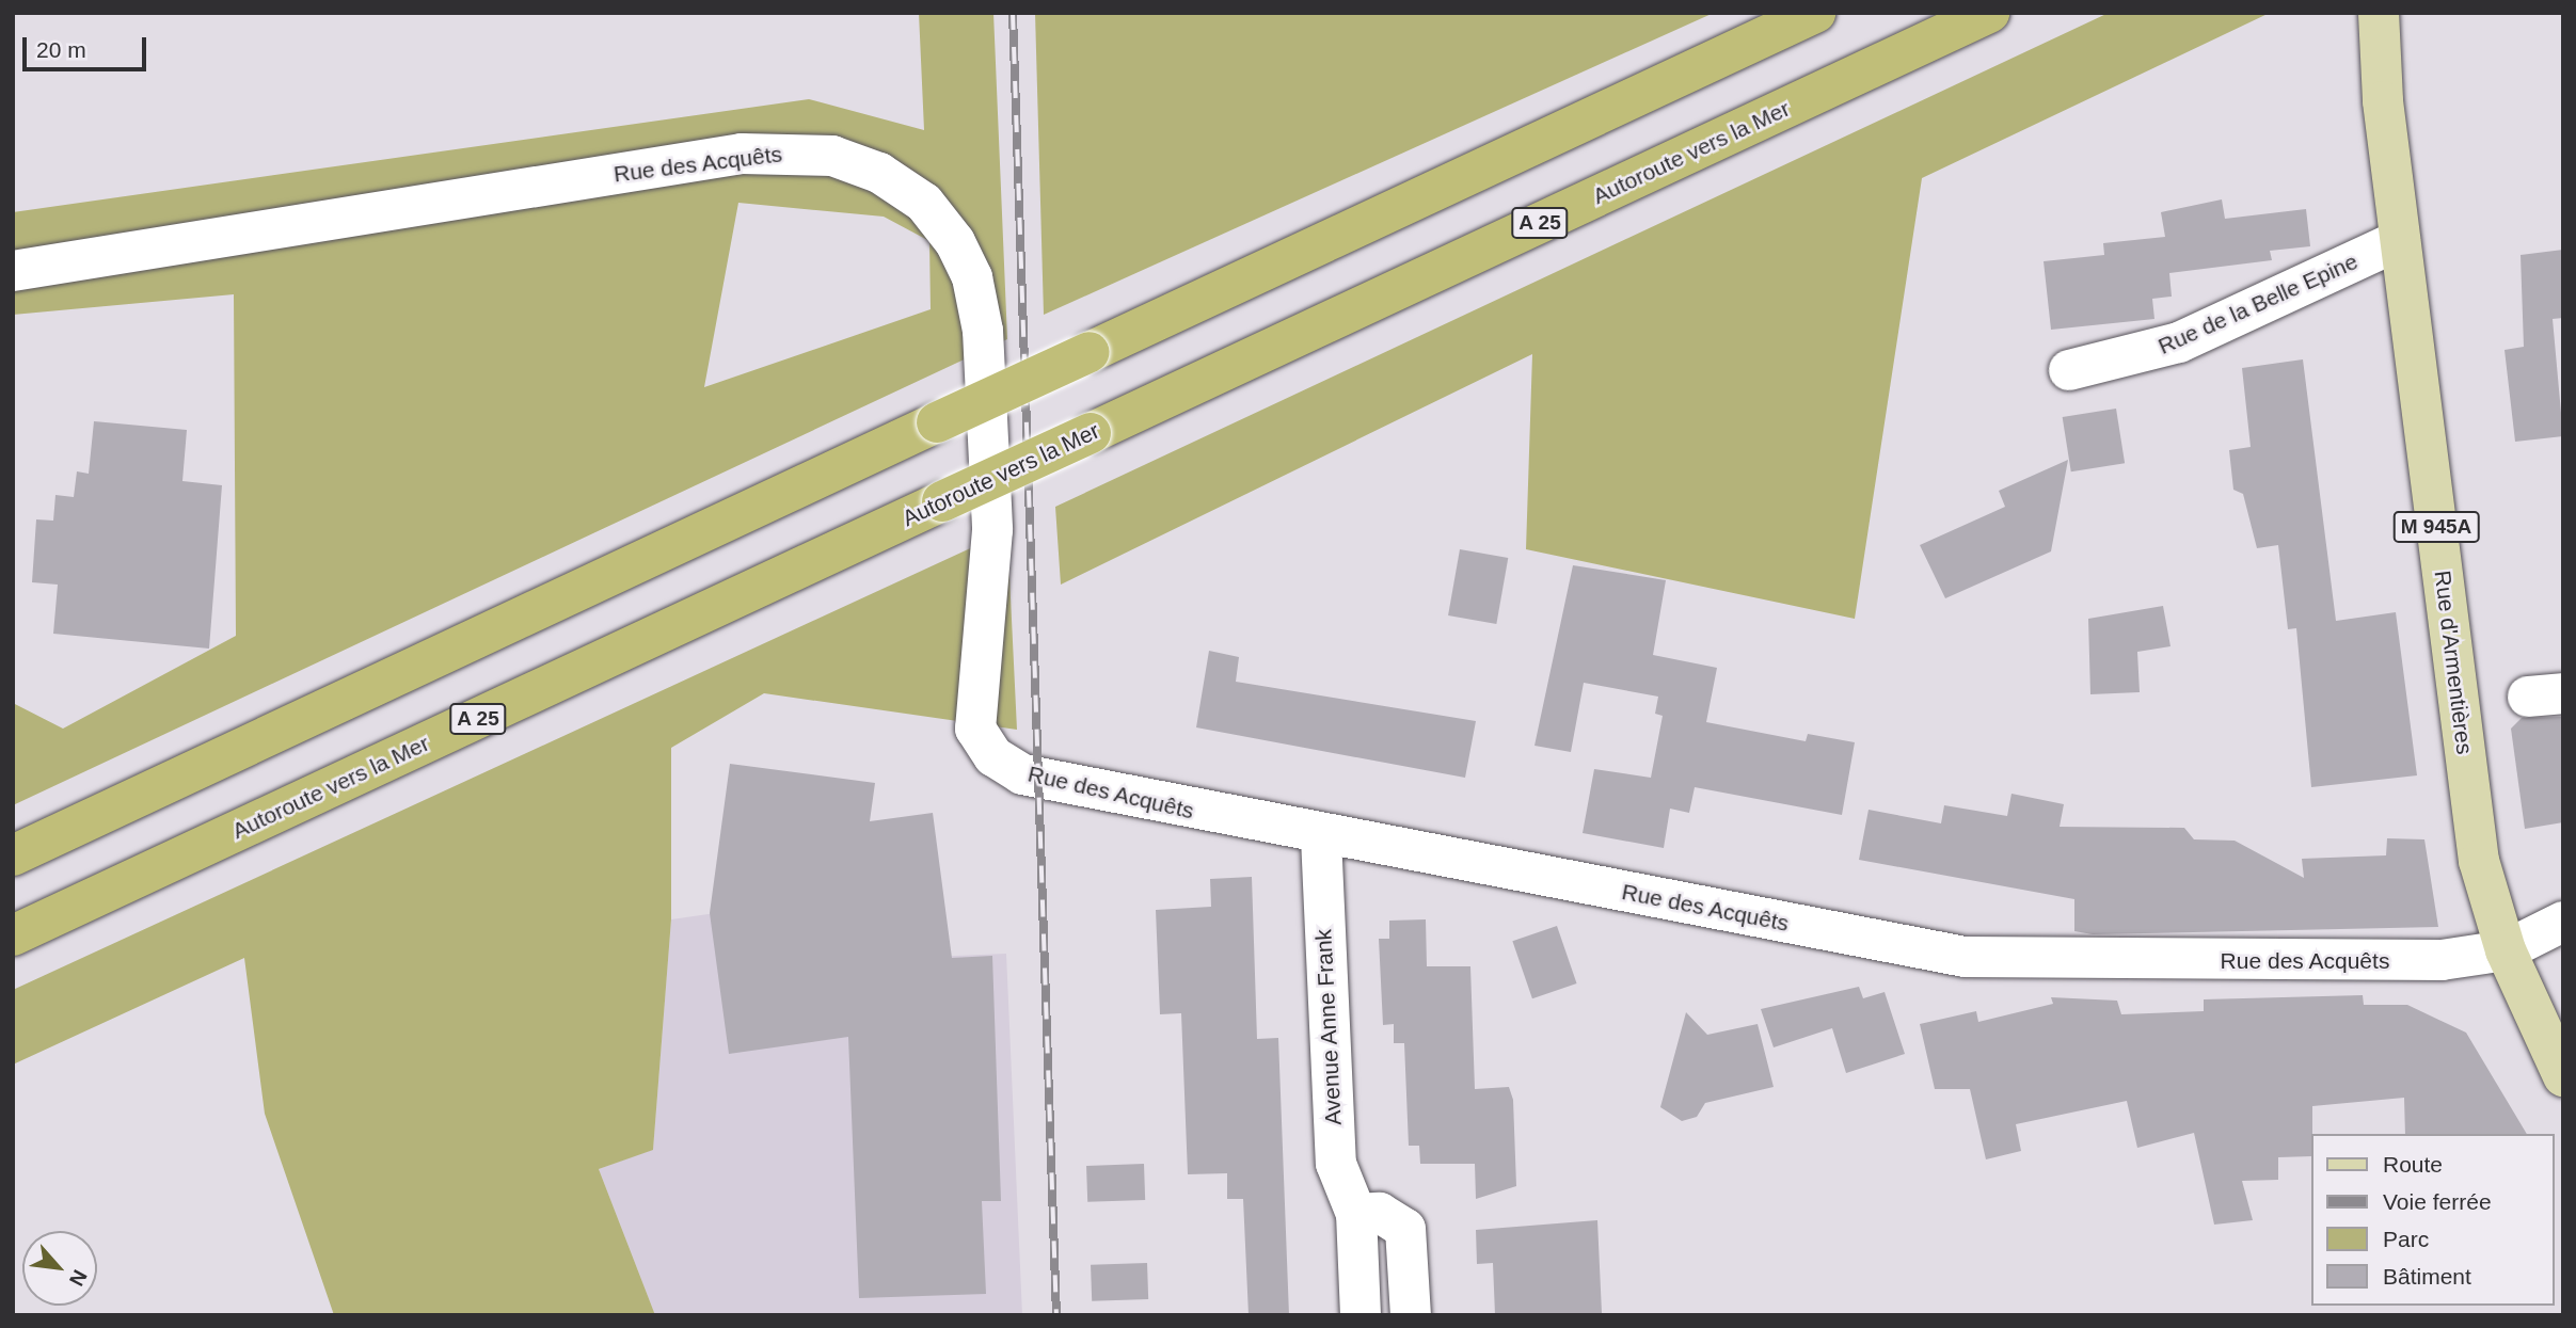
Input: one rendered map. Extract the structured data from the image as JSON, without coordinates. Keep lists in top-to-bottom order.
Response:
{
  "streets": {
    "highway": ["Autoroute vers la Mer", "A 25"],
    "main road": ["M 945A", "Rue d'Armentières"],
    "street": ["Rue des Acquêts", "Rue de la Belle Epine", "Avenue Anne Frank"]
  },
  "crossings": [
    ["Rue des Acquêts", "Rue d'Armentières"],
    ["Rue des Acquêts", "Avenue Anne Frank"],
    ["Rue de la Belle Epine", "Rue d'Armentières"]
  ],
  "legend": [
    "Route",
    "Voie ferrée",
    "Parc",
    "Bâtiment"
  ],
  "scale_bar": "20 m",
  "north": "bottom right"
}
